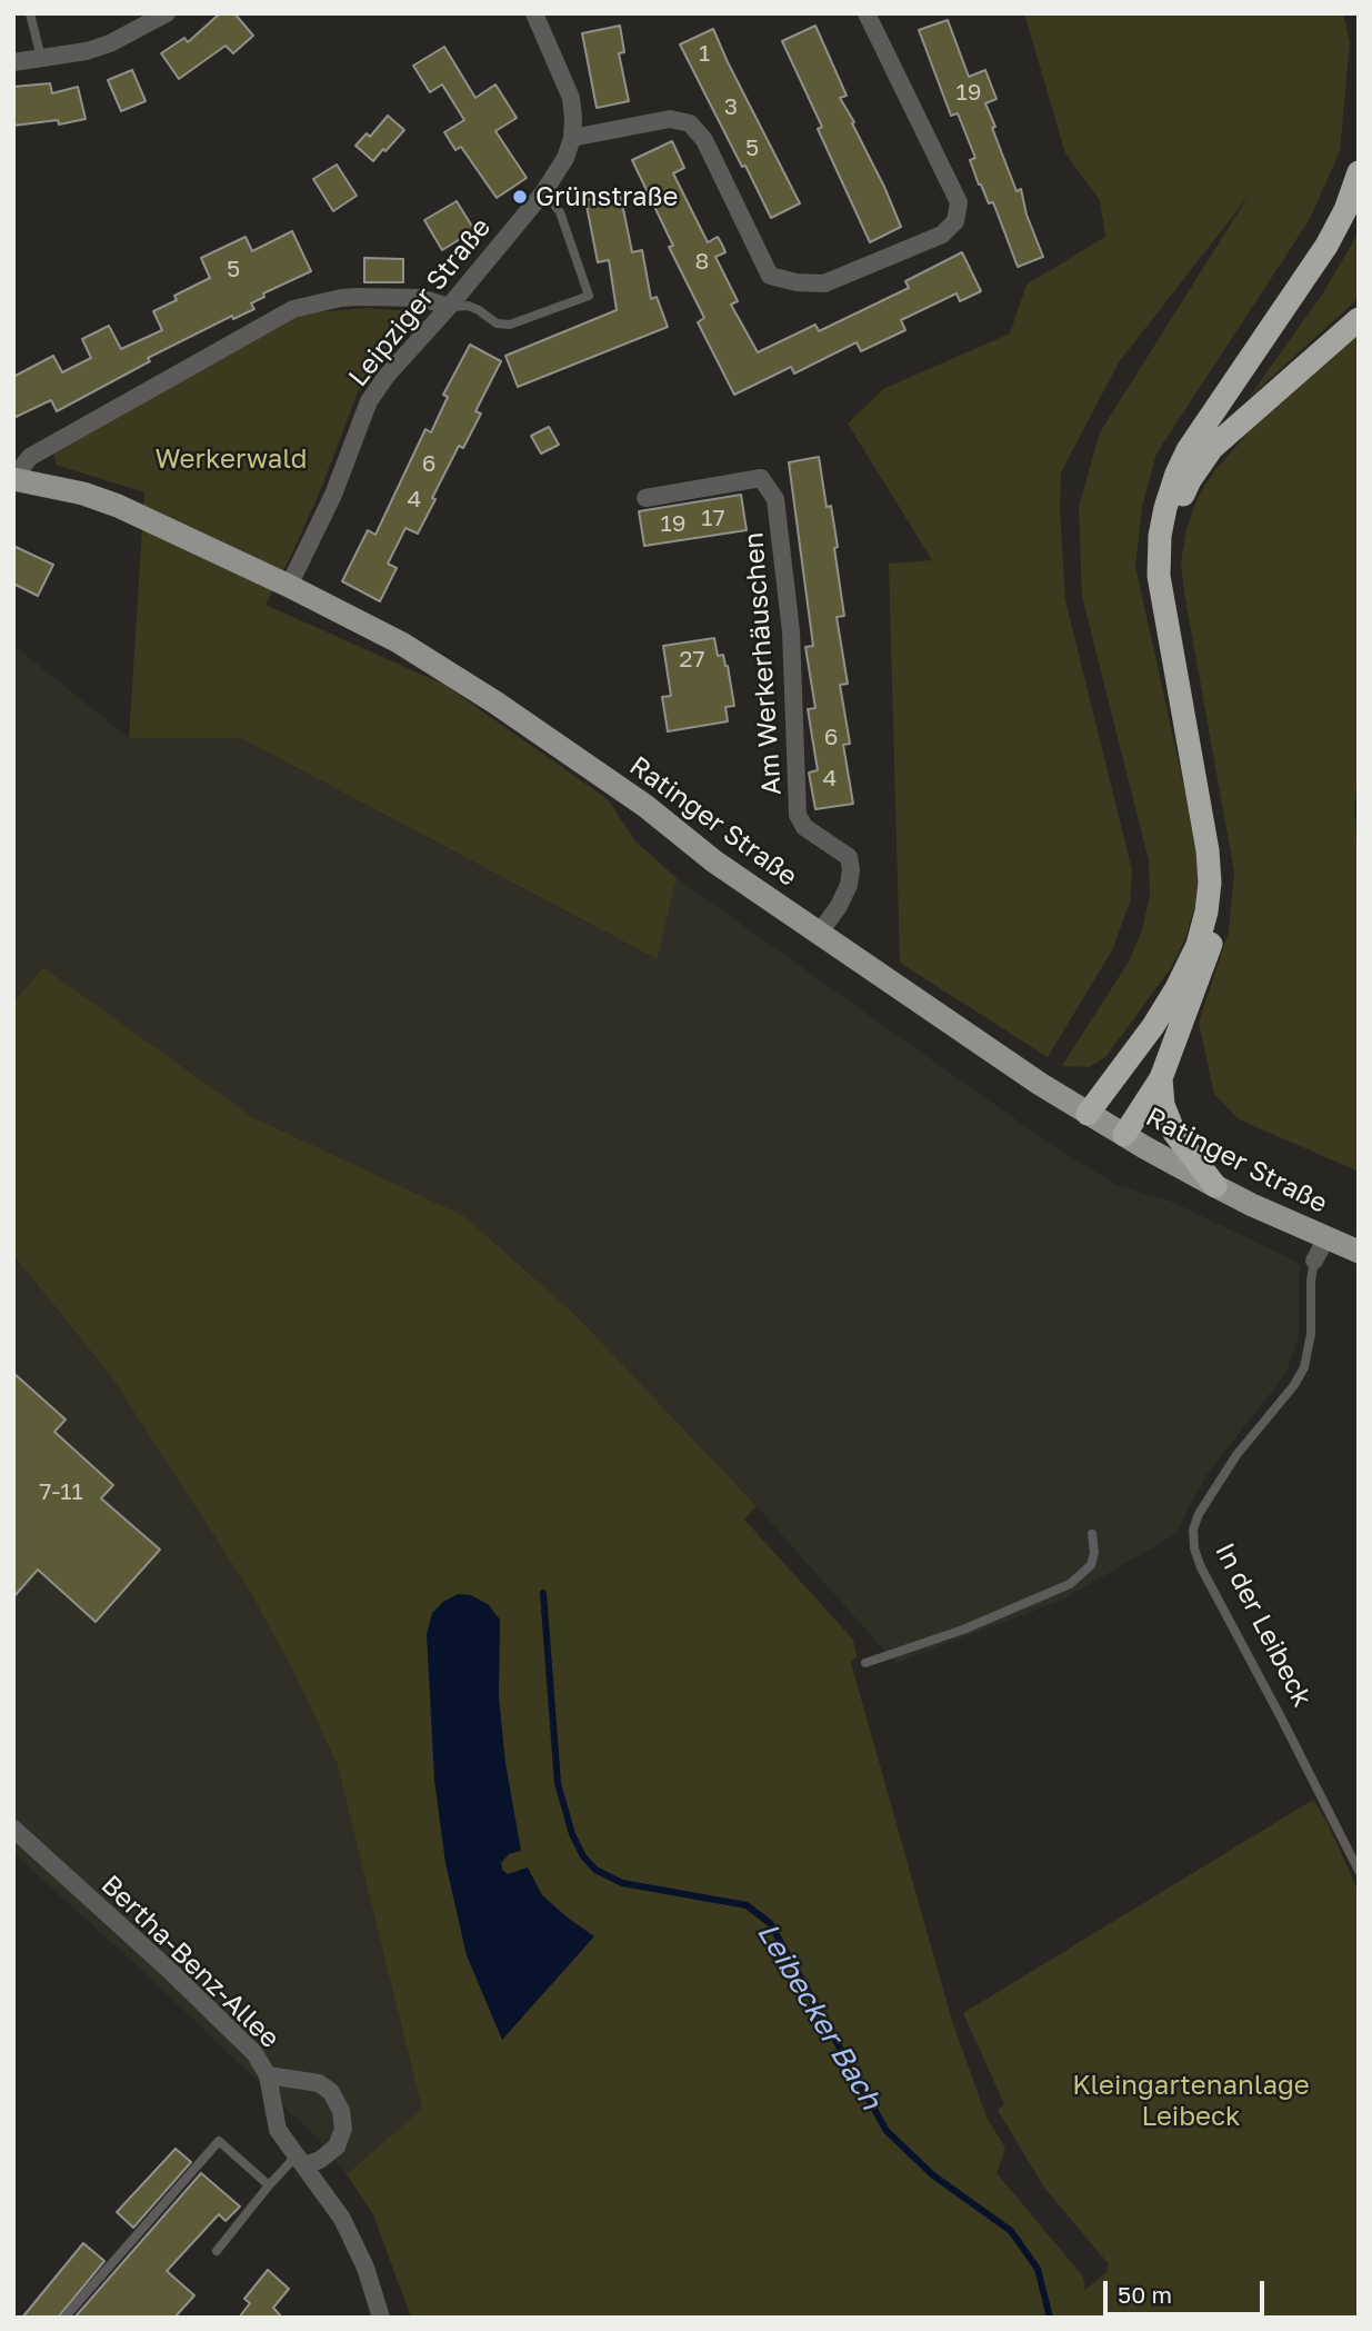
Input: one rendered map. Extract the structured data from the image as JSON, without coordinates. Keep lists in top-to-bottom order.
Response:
{
  "streets": {
    "main road": ["Ratinger Straße"],
    "street": [
      "Leipziger Straße",
      "Am Werkerhäuschen",
      "In der Leibeck",
      "Bertha-Benz-Allee"
    ]
  },
  "crossings": [
    ["Leipziger Straße", "Ratinger Straße"],
    ["Am Werkerhäuschen", "Ratinger Straße"],
    ["Ratinger Straße", "In der Leibeck"]
  ],
  "water": ["Leibecker Bach"],
  "parks": ["Werkerwald", "Kleingartenanlage Leibeck"],
  "places": ["Grünstraße"],
  "house_numbers": [
    "1",
    "19",
    "3",
    "5",
    "8",
    "5",
    "6",
    "4",
    "17",
    "19",
    "27",
    "6",
    "4",
    "7-11"
  ],
  "scale_bar": "50 m"
}
